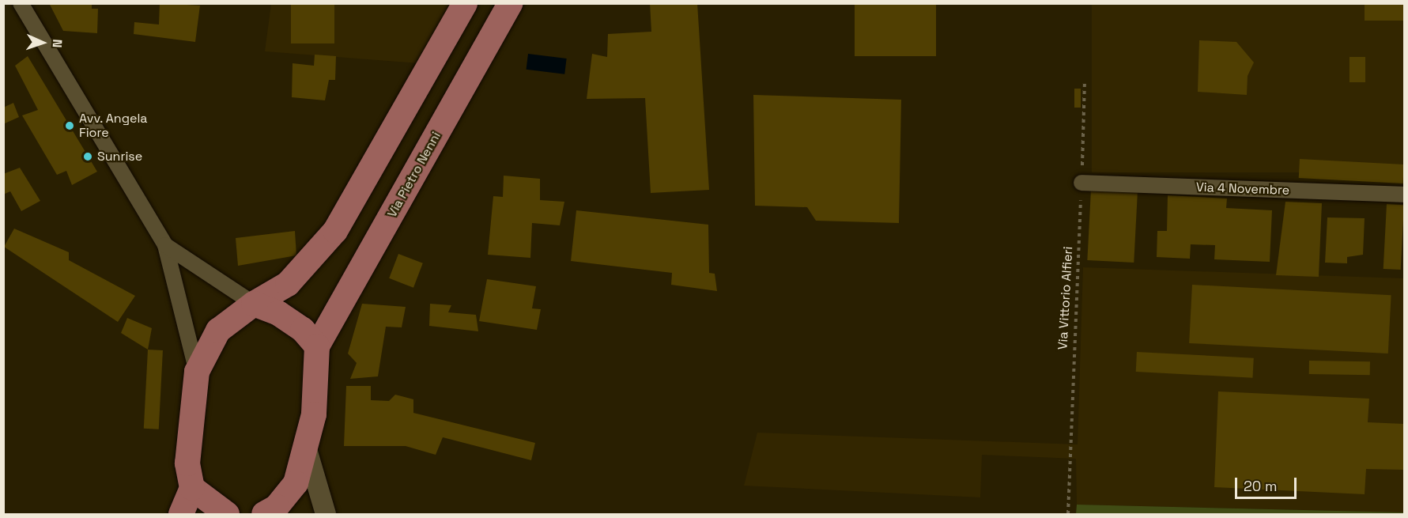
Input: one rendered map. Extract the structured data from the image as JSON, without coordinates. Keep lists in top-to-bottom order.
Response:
{
  "streets": {
    "main road": ["Via Pietro Nenni"],
    "street": ["Via 4 Novembre"],
    "path": ["Via Vittorio Alfieri"]
  },
  "crossings": [
    ["Via 4 Novembre", "Via Vittorio Alfieri"]
  ],
  "places": ["Avv. Angela Fiore", "Sunrise"],
  "scale_bar": "20 m",
  "north": "right"
}
